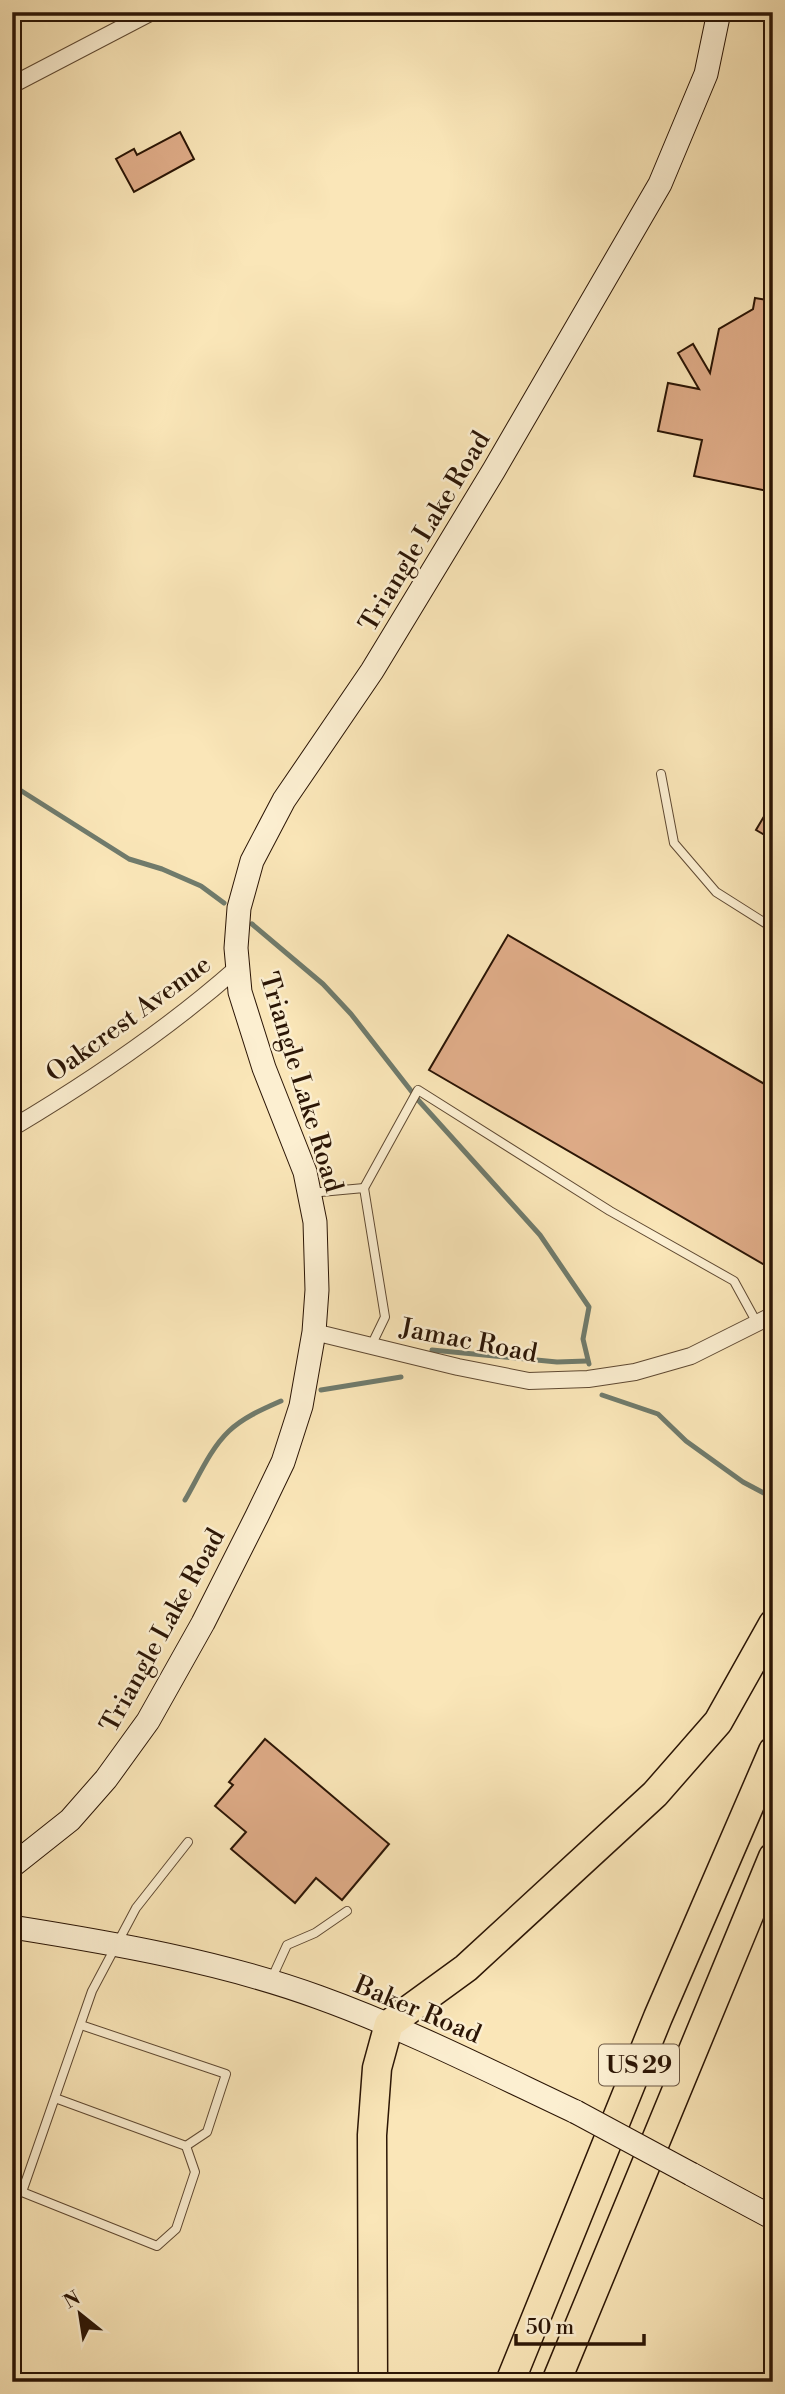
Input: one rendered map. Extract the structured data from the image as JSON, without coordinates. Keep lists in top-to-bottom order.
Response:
{
  "streets": {
    "highway": ["US 29"],
    "street": [
      "Triangle Lake Road",
      "Oakcrest Avenue",
      "Jamac Road",
      "Baker Road"
    ]
  },
  "crossings": [
    ["Triangle Lake Road", "Oakcrest Avenue"],
    ["Triangle Lake Road", "Jamac Road"]
  ],
  "scale_bar": "50 m",
  "north": "top left"
}
